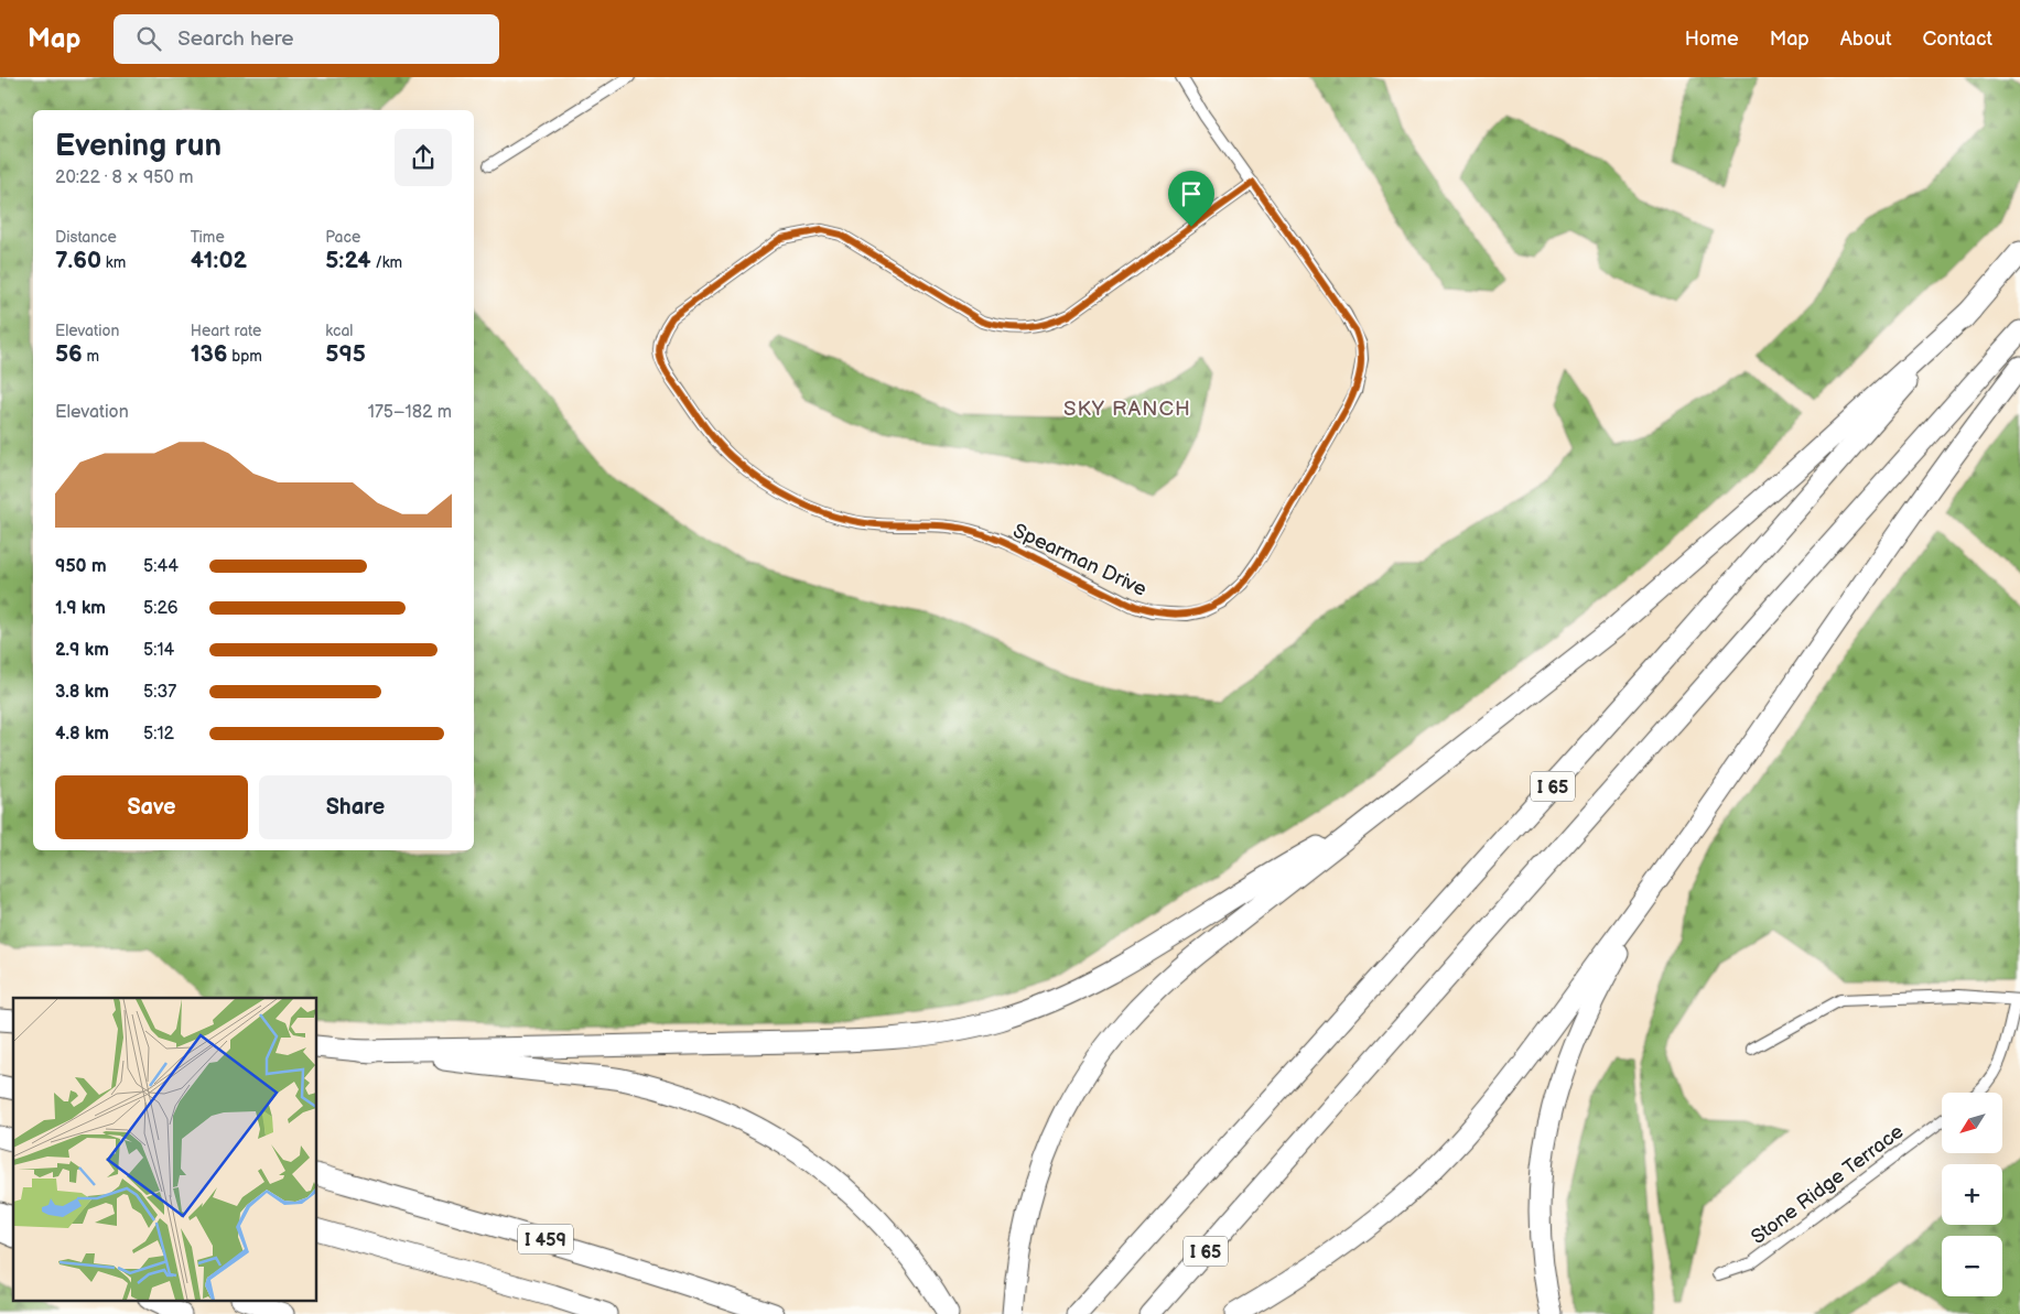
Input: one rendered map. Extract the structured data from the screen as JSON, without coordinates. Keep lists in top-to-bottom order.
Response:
{
  "streets": {
    "highway": ["I 65", "I 459"],
    "street": ["Spearman Drive", "Stone Ridge Terrace"]
  },
  "districts": ["SKY RANCH"],
  "north": "bottom left",
  "page": {
    "header": "Map",
    "search": "Search here",
    "nav": [
      "Home",
      "Map",
      "About",
      "Contact"
    ],
    "heading": ["Evening run", "20:22 · 8 × 950 m"],
    "stats": [
      ["Distance", "7.60 km"],
      ["Time", "41:02"],
      ["Pace", "5:24 /km"],
      ["Elevation", "56 m"],
      ["Heart rate", "136 bpm"],
      ["kcal", "595"]
    ],
    "chart": ["Elevation", "175–182 m"],
    "list": [
      {
        "name": "950 m",
        "note": "5:44"
      },
      {
        "name": "1.9 km",
        "note": "5:26"
      },
      {
        "name": "2.9 km",
        "note": "5:14"
      },
      {
        "name": "3.8 km",
        "note": "5:37"
      },
      {
        "name": "4.8 km",
        "note": "5:12"
      }
    ],
    "buttons": ["Save", "Share"],
    "map_buttons": ["+", "−"]
  }
}
